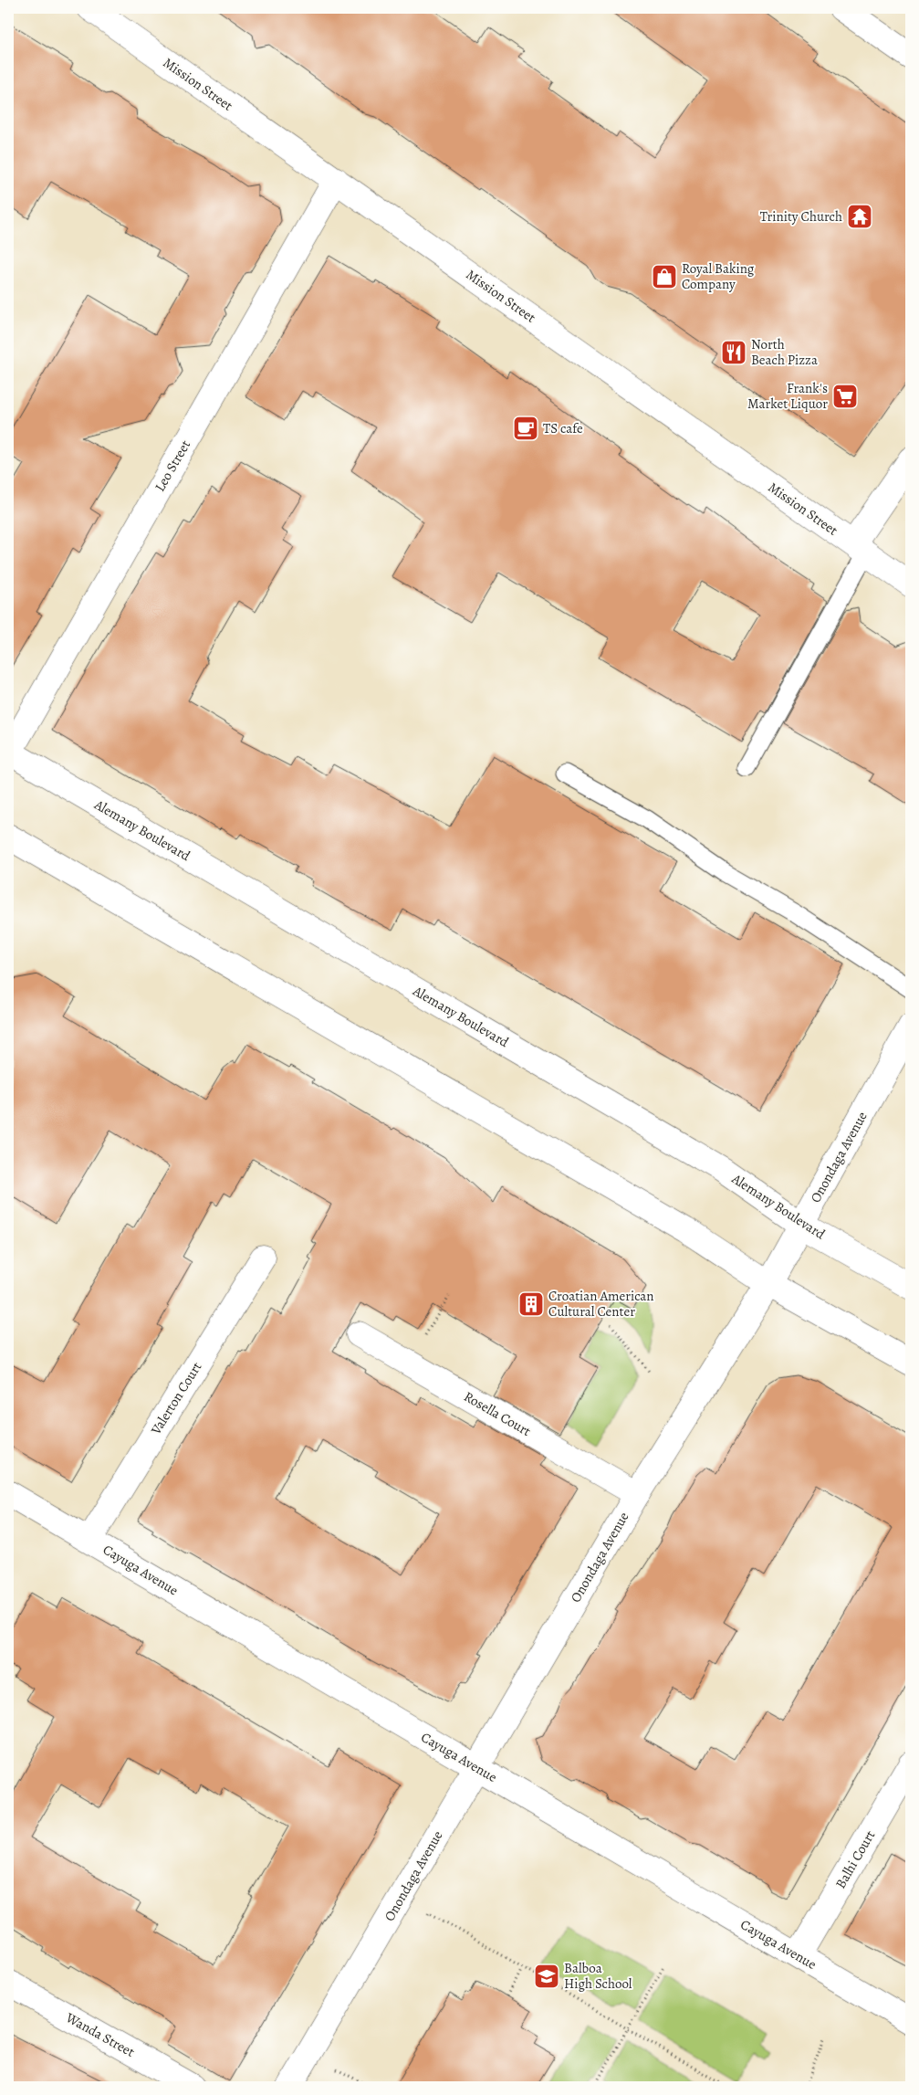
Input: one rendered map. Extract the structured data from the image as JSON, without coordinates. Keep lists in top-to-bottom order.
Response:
{
  "streets": {
    "street": [
      "Mission Street",
      "Leo Street",
      "Alemany Boulevard",
      "Onondaga Avenue",
      "Valerton Court",
      "Rosella Court",
      "Cayuga Avenue",
      "Balhi Court",
      "Wanda Street"
    ]
  },
  "crossings": [
    ["Mission Street", "Leo Street"],
    ["Leo Street", "Alemany Boulevard"],
    ["Alemany Boulevard", "Onondaga Avenue"],
    ["Onondaga Avenue", "Rosella Court"],
    ["Onondaga Avenue", "Cayuga Avenue"],
    ["Valerton Court", "Cayuga Avenue"],
    ["Cayuga Avenue", "Balhi Court"]
  ],
  "places": {
    "temple": ["Trinity Church"],
    "shop": ["Royal Baking Company"],
    "restaurant": ["North Beach Pizza"],
    "supermarket": ["Frank's Market Liquor"],
    "cafe": ["TS cafe"],
    "building": ["Croatian American Cultural Center"],
    "school or university": ["Balboa High School"]
  }
}
